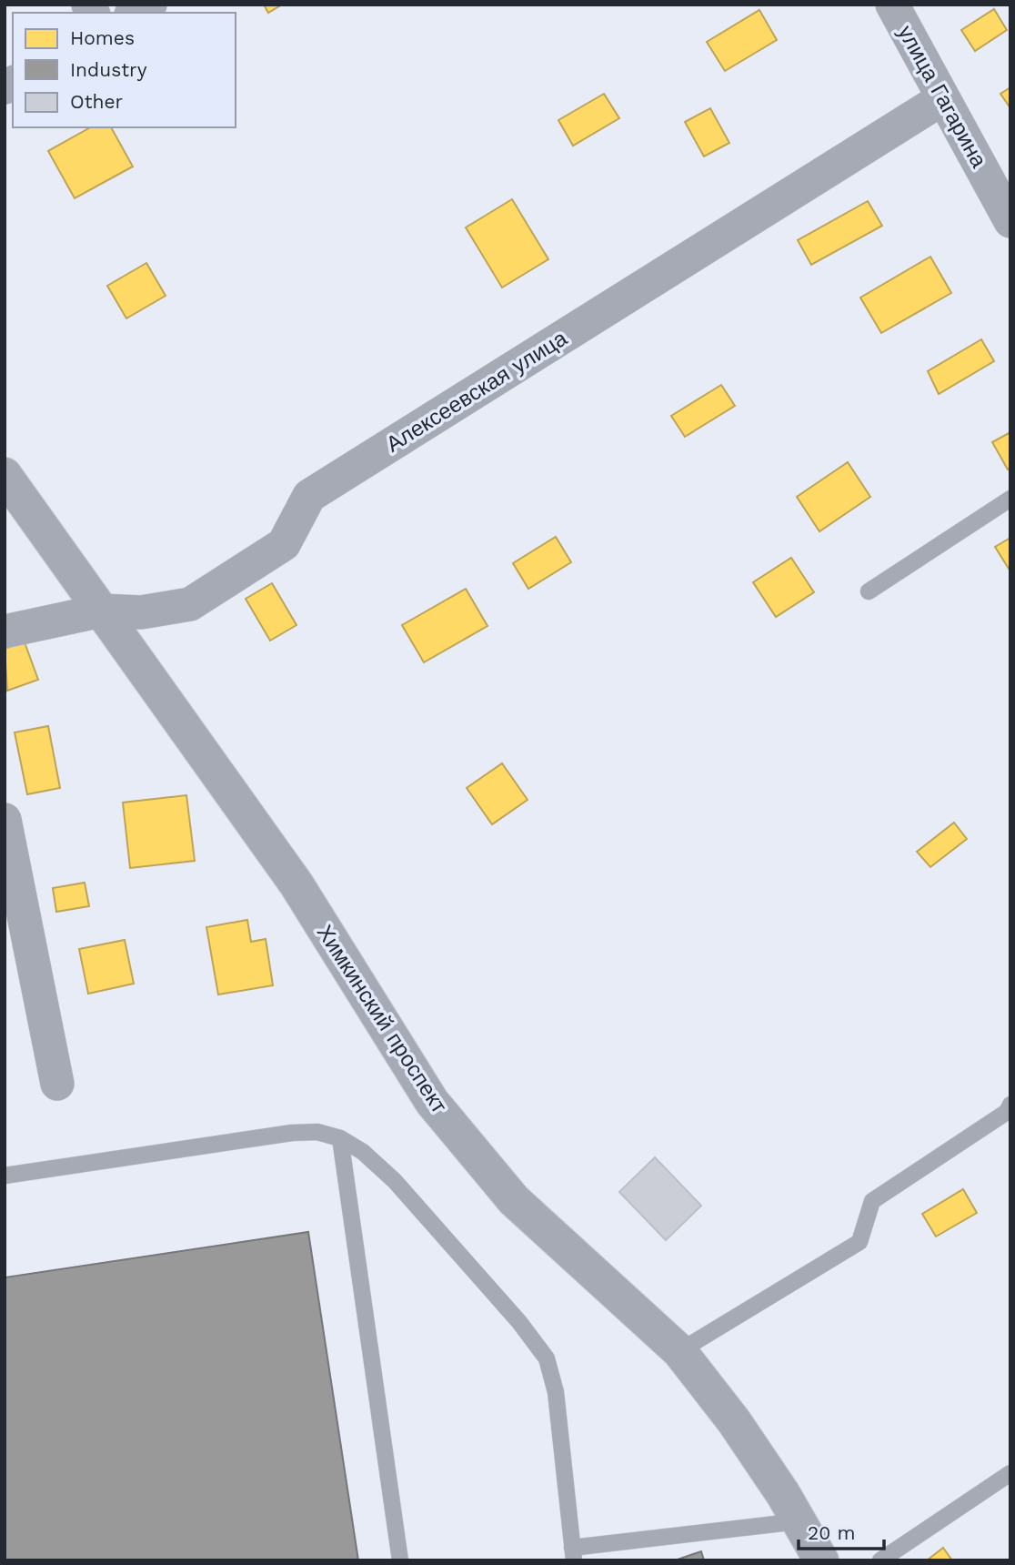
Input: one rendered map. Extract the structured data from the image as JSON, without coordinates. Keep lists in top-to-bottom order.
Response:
{
  "streets": {
    "street": ["улица Гагарина", "Алексеевская улица", "Химкинский проспект"]
  },
  "crossings": [
    ["улица Гагарина", "Алексеевская улица"],
    ["Алексеевская улица", "Химкинский проспект"]
  ],
  "legend": ["Homes", "Industry", "Other"],
  "scale_bar": "20 m"
}
